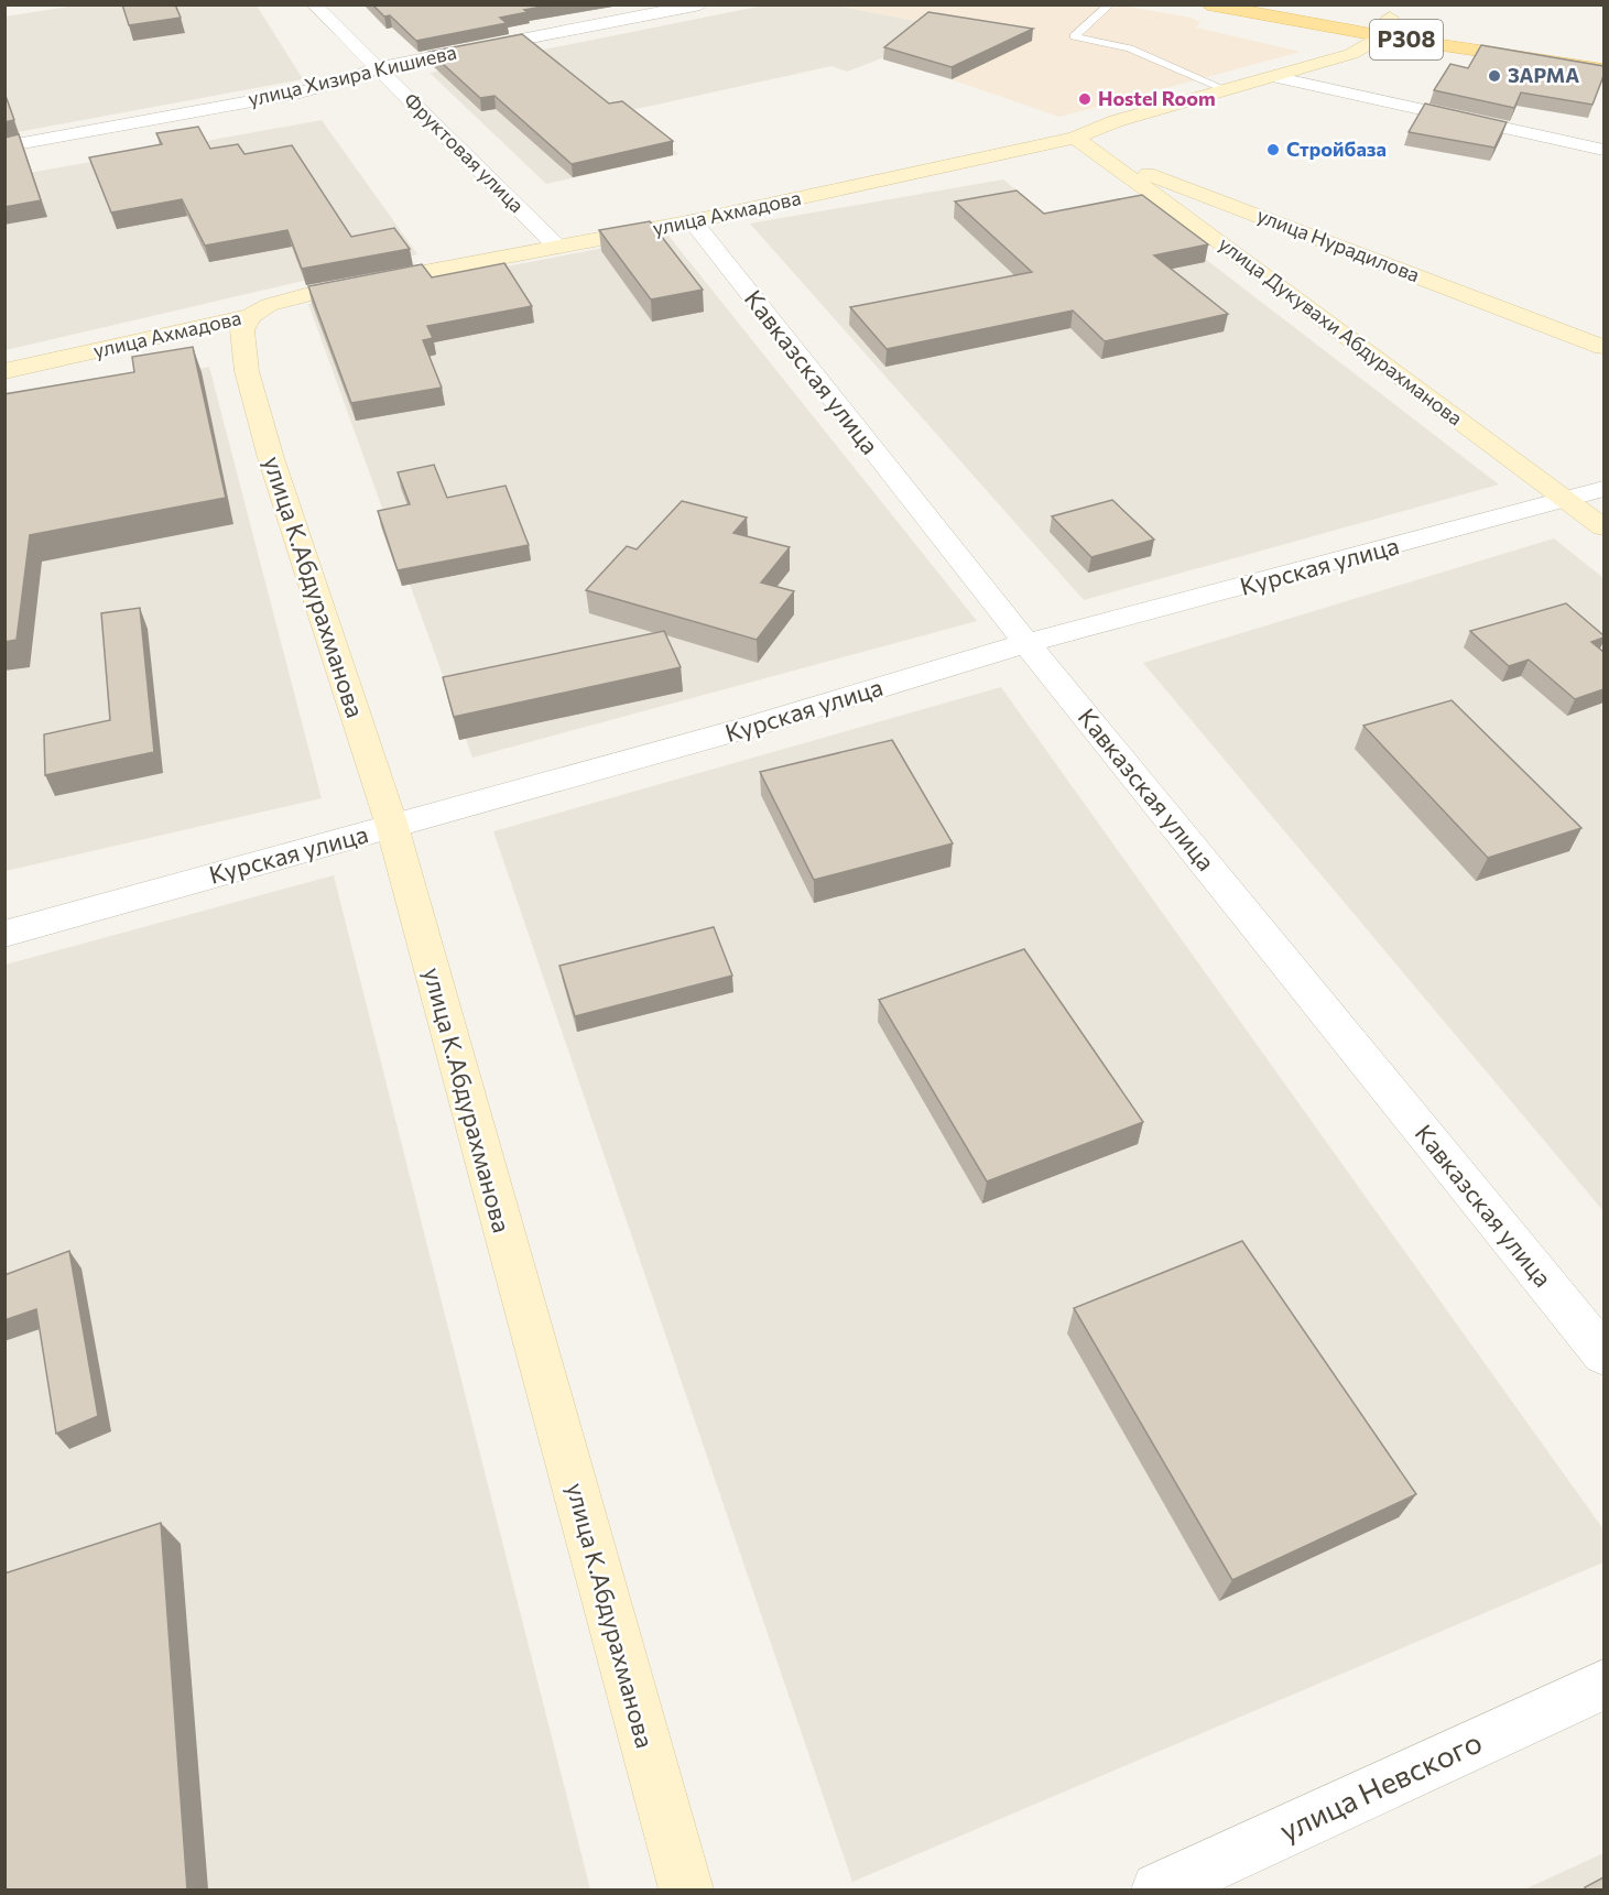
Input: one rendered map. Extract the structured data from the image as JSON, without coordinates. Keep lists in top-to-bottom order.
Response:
{
  "streets": {
    "main road": ["P308"],
    "street": [
      "улица Хизира Кишиева",
      "Фруктовая улица",
      "улица Ахмадова",
      "улица Нурадилова",
      "улица Дукувахи Абдурахманова",
      "Кавказская улица",
      "Курская улица",
      "улица К.Абдурахманова",
      "улица Невского"
    ]
  },
  "crossings": [
    ["P308", "улица Ахмадова"],
    ["улица Хизира Кишиева", "Фруктовая улица"],
    ["Фруктовая улица", "улица Ахмадова"],
    ["улица Ахмадова", "улица Нурадилова"],
    ["улица Ахмадова", "улица Дукувахи Абдурахманова"],
    ["улица Ахмадова", "Кавказская улица"],
    ["улица Ахмадова", "улица К.Абдурахманова"],
    ["улица Нурадилова", "улица Дукувахи Абдурахманова"],
    ["улица Дукувахи Абдурахманова", "Курская улица"],
    ["Кавказская улица", "Курская улица"],
    ["Курская улица", "улица К.Абдурахманова"]
  ],
  "places": ["ЗАРМА", "Hostel Room", "Стройбаза"]
}
